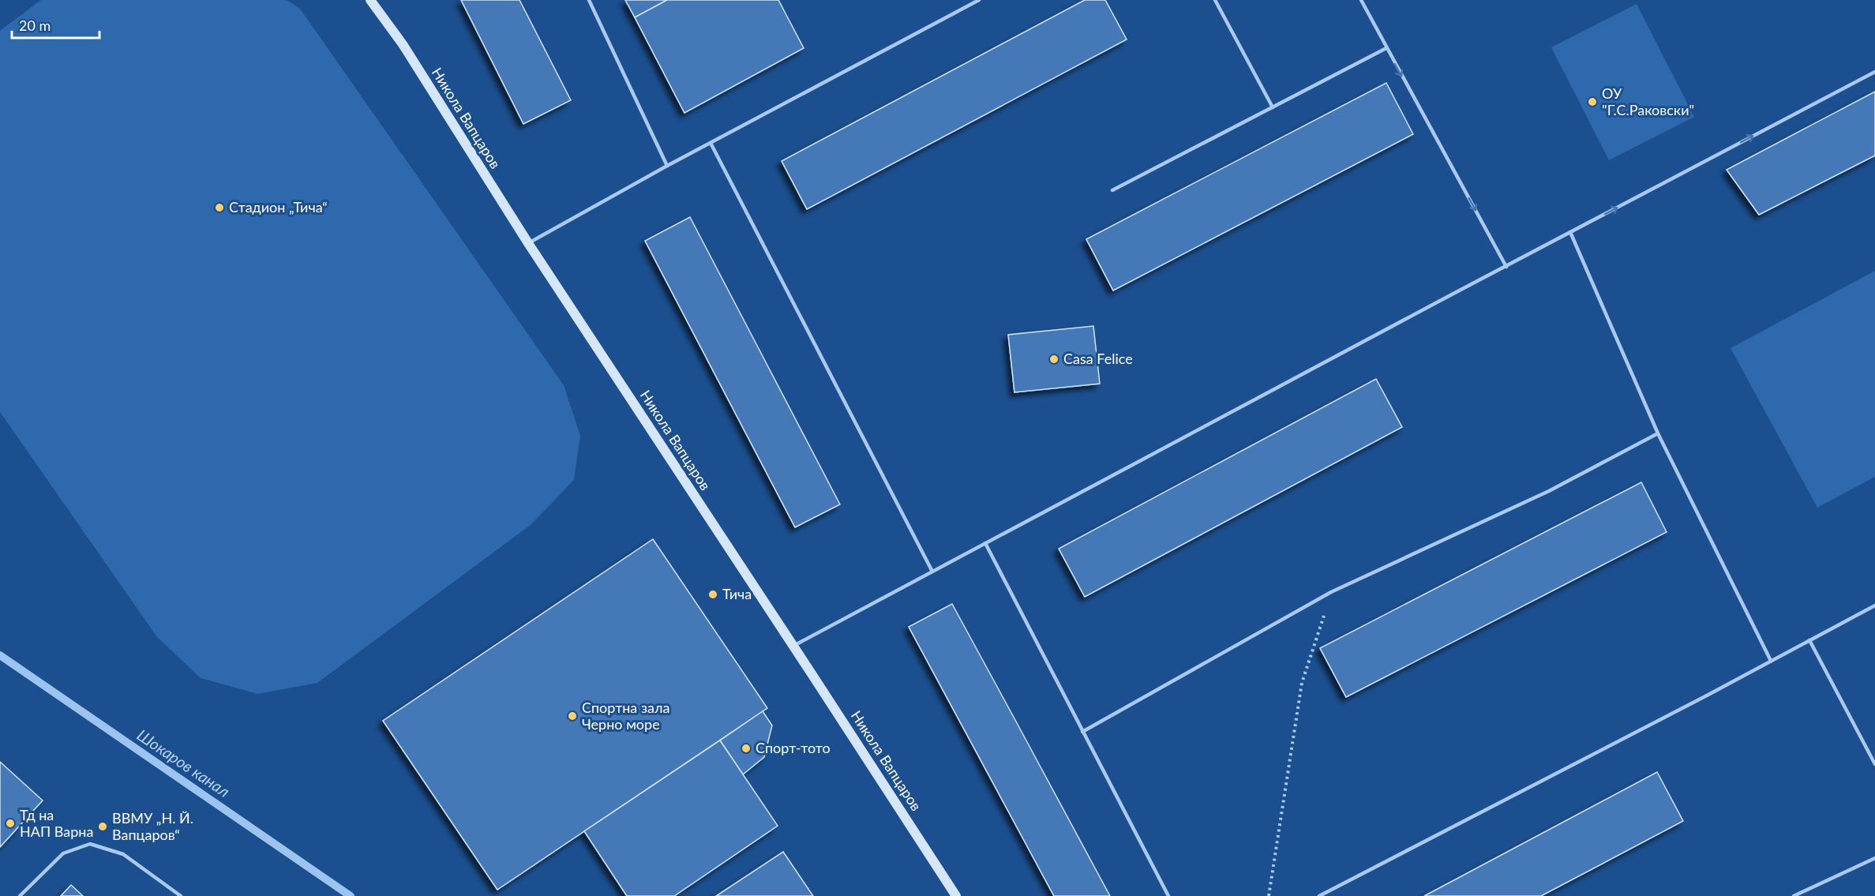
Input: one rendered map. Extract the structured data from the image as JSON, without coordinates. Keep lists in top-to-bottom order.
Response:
{
  "streets": {
    "street": ["Никола Вапцаров"]
  },
  "water": ["Шокаров канал"],
  "places": [
    "ОУ \"Г.С.Раковски\"",
    "Стадион „Тича“",
    "Casa Felice",
    "Тича",
    "Спортна зала Черно море",
    "Спорт-тото",
    "Тд на НАП Варна",
    "ВВМУ „Н. Й. Вапцаров“"
  ],
  "scale_bar": "20 m"
}
